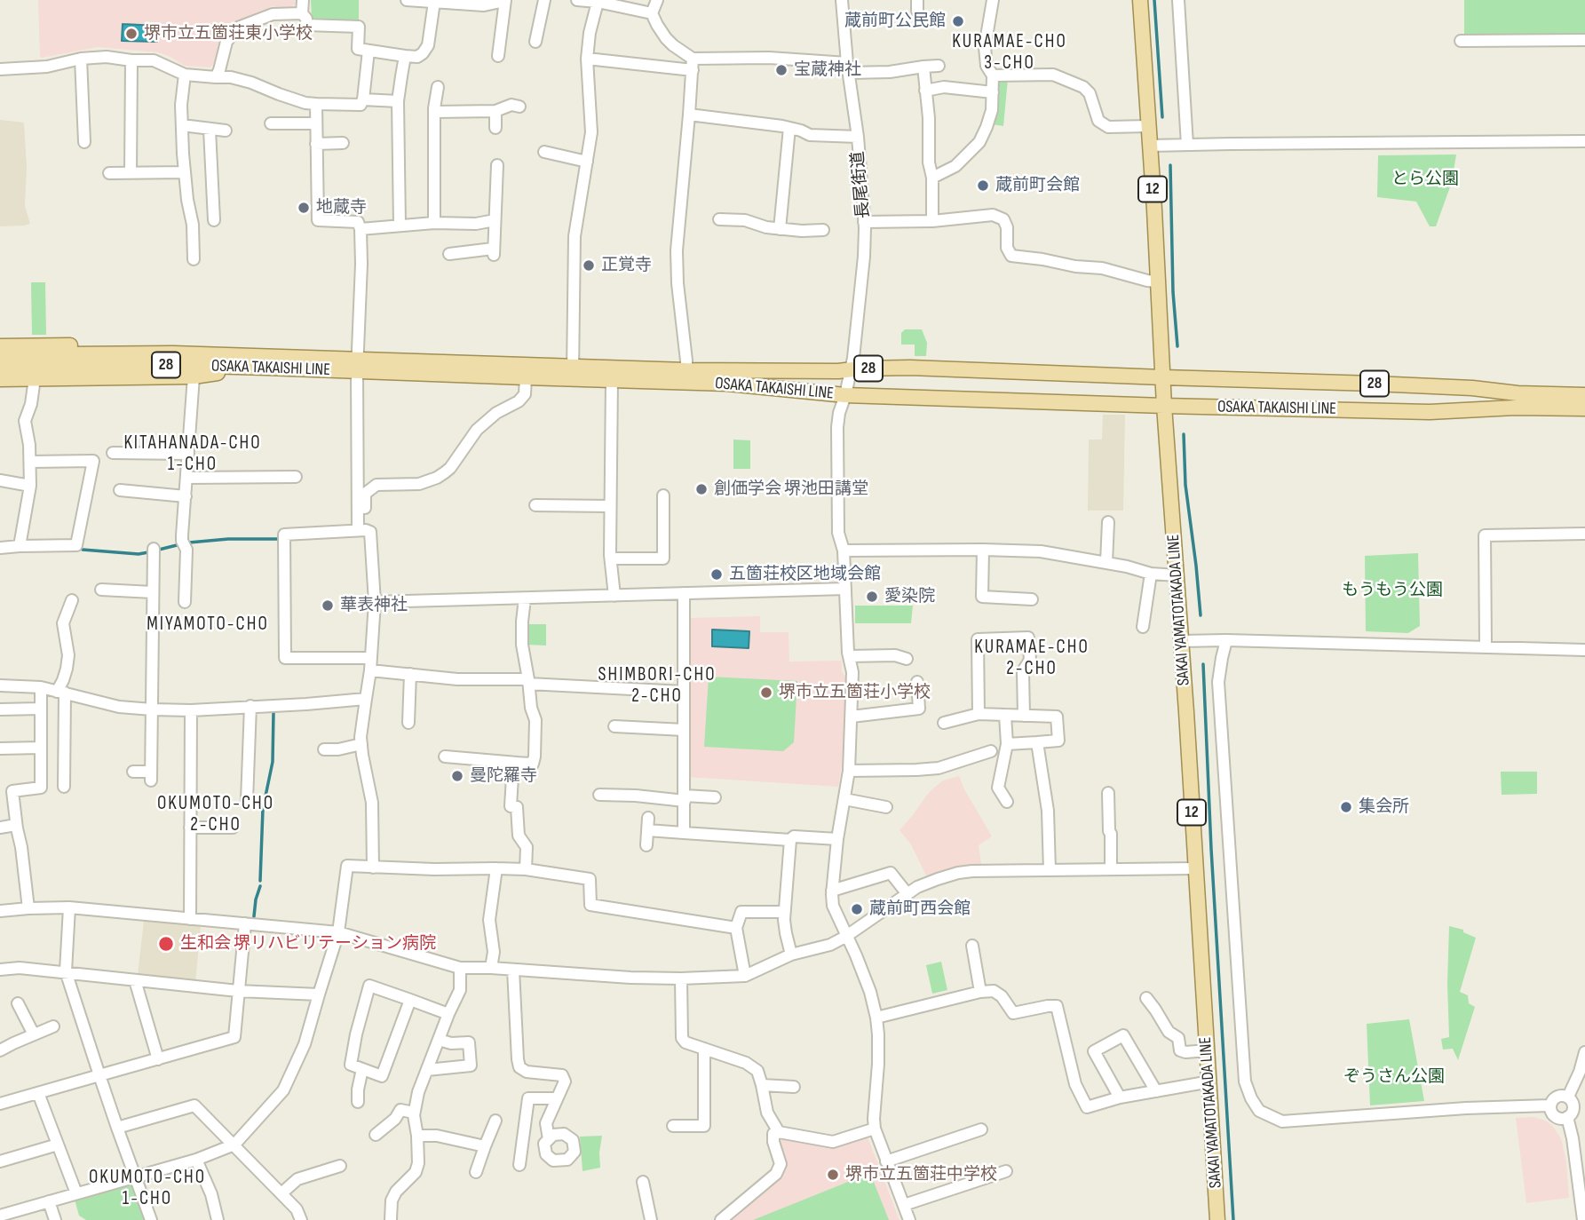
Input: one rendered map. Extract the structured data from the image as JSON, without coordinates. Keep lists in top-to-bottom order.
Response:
{
  "streets": {
    "main road": [
      "12",
      "28",
      "OSAKA TAKAISHI LINE",
      "SAKAI YAMATOTAKADA LINE"
    ],
    "street": ["長尾街道"]
  },
  "crossings": [
    ["長尾街道", "OSAKA TAKAISHI LINE"],
    ["OSAKA TAKAISHI LINE", "SAKAI YAMATOTAKADA LINE"]
  ],
  "districts": [
    "KURAMAE-CHO 3-CHO",
    "KITAHANADA-CHO 1-CHO",
    "MIYAMOTO-CHO",
    "KURAMAE-CHO 2-CHO",
    "SHIMBORI-CHO 2-CHO",
    "OKUMOTO-CHO 2-CHO",
    "OKUMOTO-CHO 1-CHO"
  ],
  "parks": ["とら公園", "もうもう公園", "ぞうさん公園"],
  "places": [
    "蔵前町公民館",
    "堺市立五箇荘東小学校",
    "宝蔵神社",
    "蔵前町会館",
    "地蔵寺",
    "正覚寺",
    "創価学会 堺池田講堂",
    "五箇荘校区地域会館",
    "愛染院",
    "華表神社",
    "堺市立五箇荘小学校",
    "曼陀羅寺",
    "集会所",
    "蔵前町西会館",
    "生和会 堺リハビリテーション病院",
    "堺市立五箇荘中学校"
  ]
}
